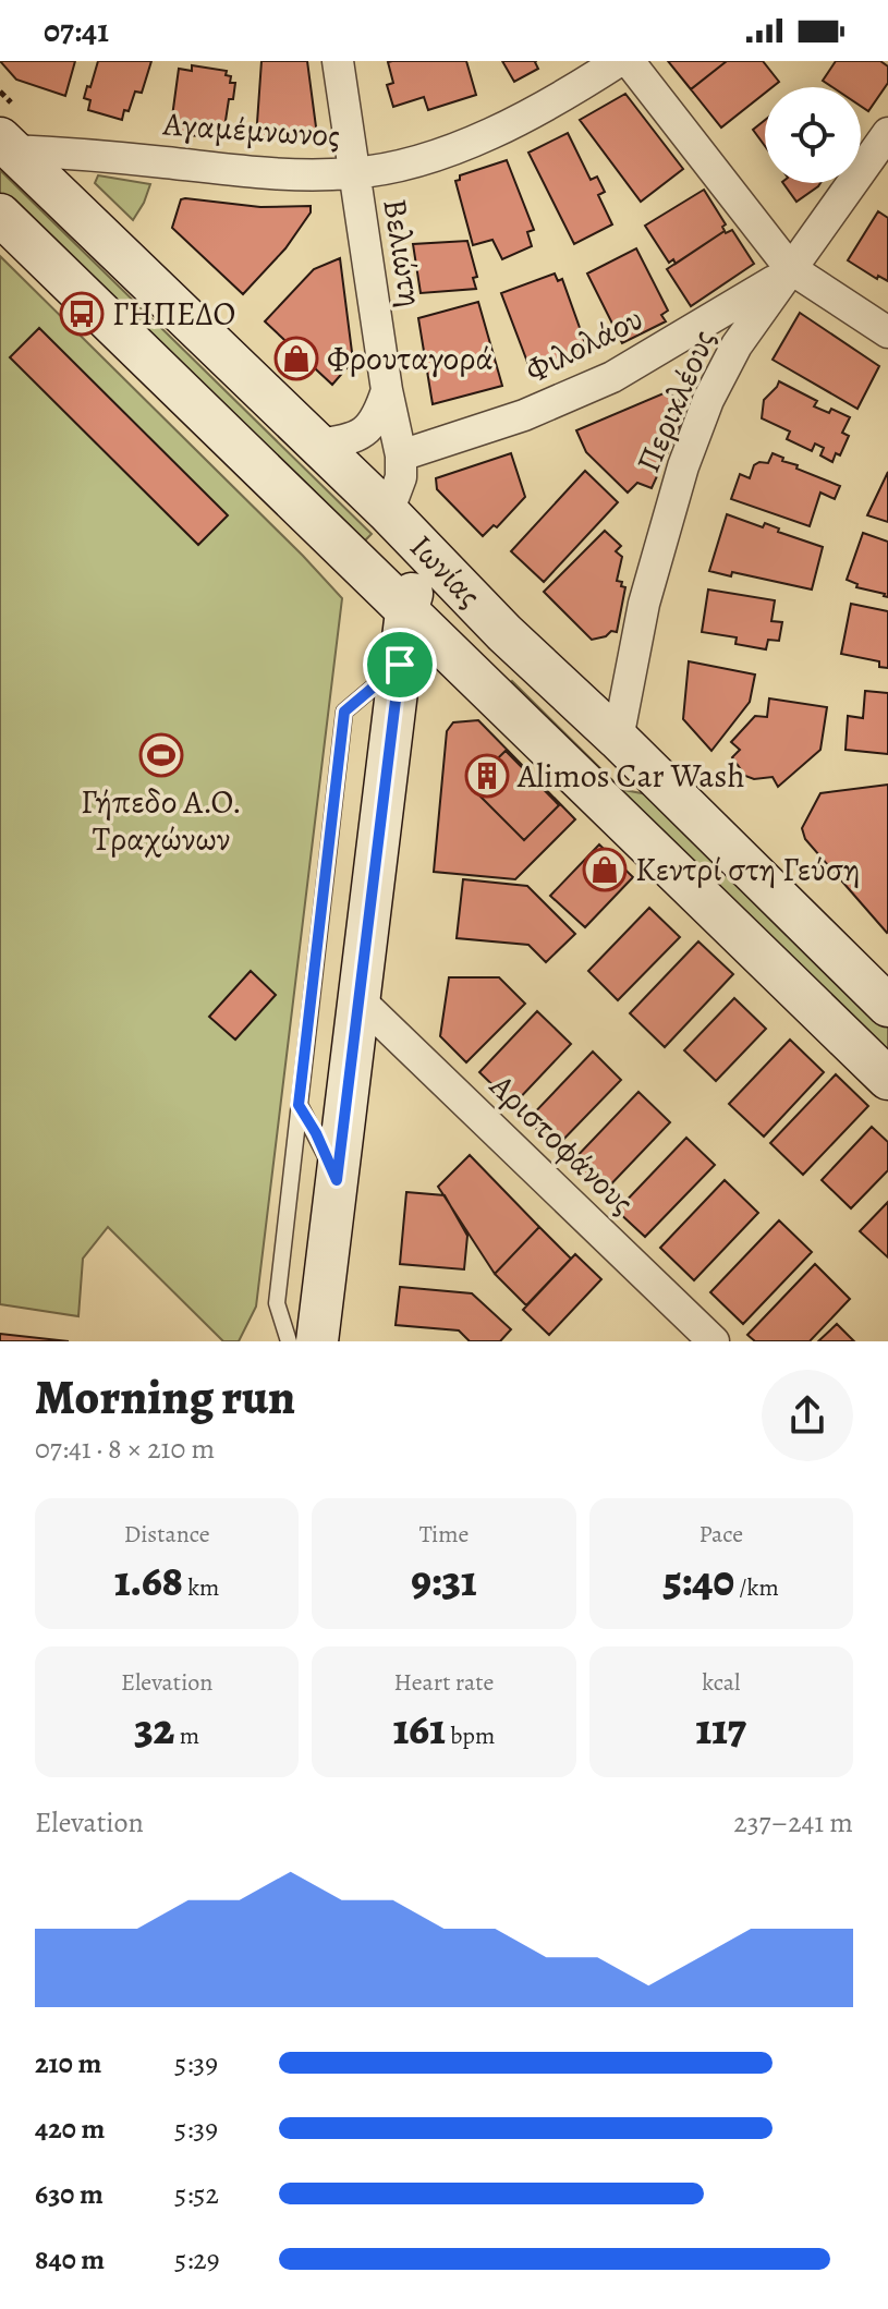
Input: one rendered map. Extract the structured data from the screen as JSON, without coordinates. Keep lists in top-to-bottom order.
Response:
{
  "streets": {
    "street": [
      "Αγαμέμνωνος",
      "Βελιώτη",
      "Φιλολάου",
      "Περικλέους",
      "Ιωνίας",
      "Αριστοφάνους"
    ]
  },
  "crossings": [
    ["Αγαμέμνωνος", "Βελιώτη"],
    ["Αγαμέμνωνος", "Ιωνίας"],
    ["Βελιώτη", "Φιλολάου"],
    ["Φιλολάου", "Περικλέους"],
    ["Περικλέους", "Ιωνίας"]
  ],
  "places": {
    "bus stop": ["ΓΗΠΕΔΟ"],
    "shop": ["Φρουταγορά", "Κεντρί στη Γεύση"],
    "sports": ["Γήπεδο Α.Ο. Τραχώνων"],
    "building": ["Alimos Car Wash"]
  },
  "page": {
    "status": "07:41",
    "heading": ["Morning run", "07:41 · 8 × 210 m"],
    "stats": [
      ["Distance", "1.68 km"],
      ["Time", "9:31"],
      ["Pace", "5:40 /km"],
      ["Elevation", "32 m"],
      ["Heart rate", "161 bpm"],
      ["kcal", "117"]
    ],
    "chart": ["Elevation", "237–241 m"],
    "list": [
      {
        "name": "210 m",
        "note": "5:39"
      },
      {
        "name": "420 m",
        "note": "5:39"
      },
      {
        "name": "630 m",
        "note": "5:52"
      },
      {
        "name": "840 m",
        "note": "5:29"
      }
    ]
  }
}
